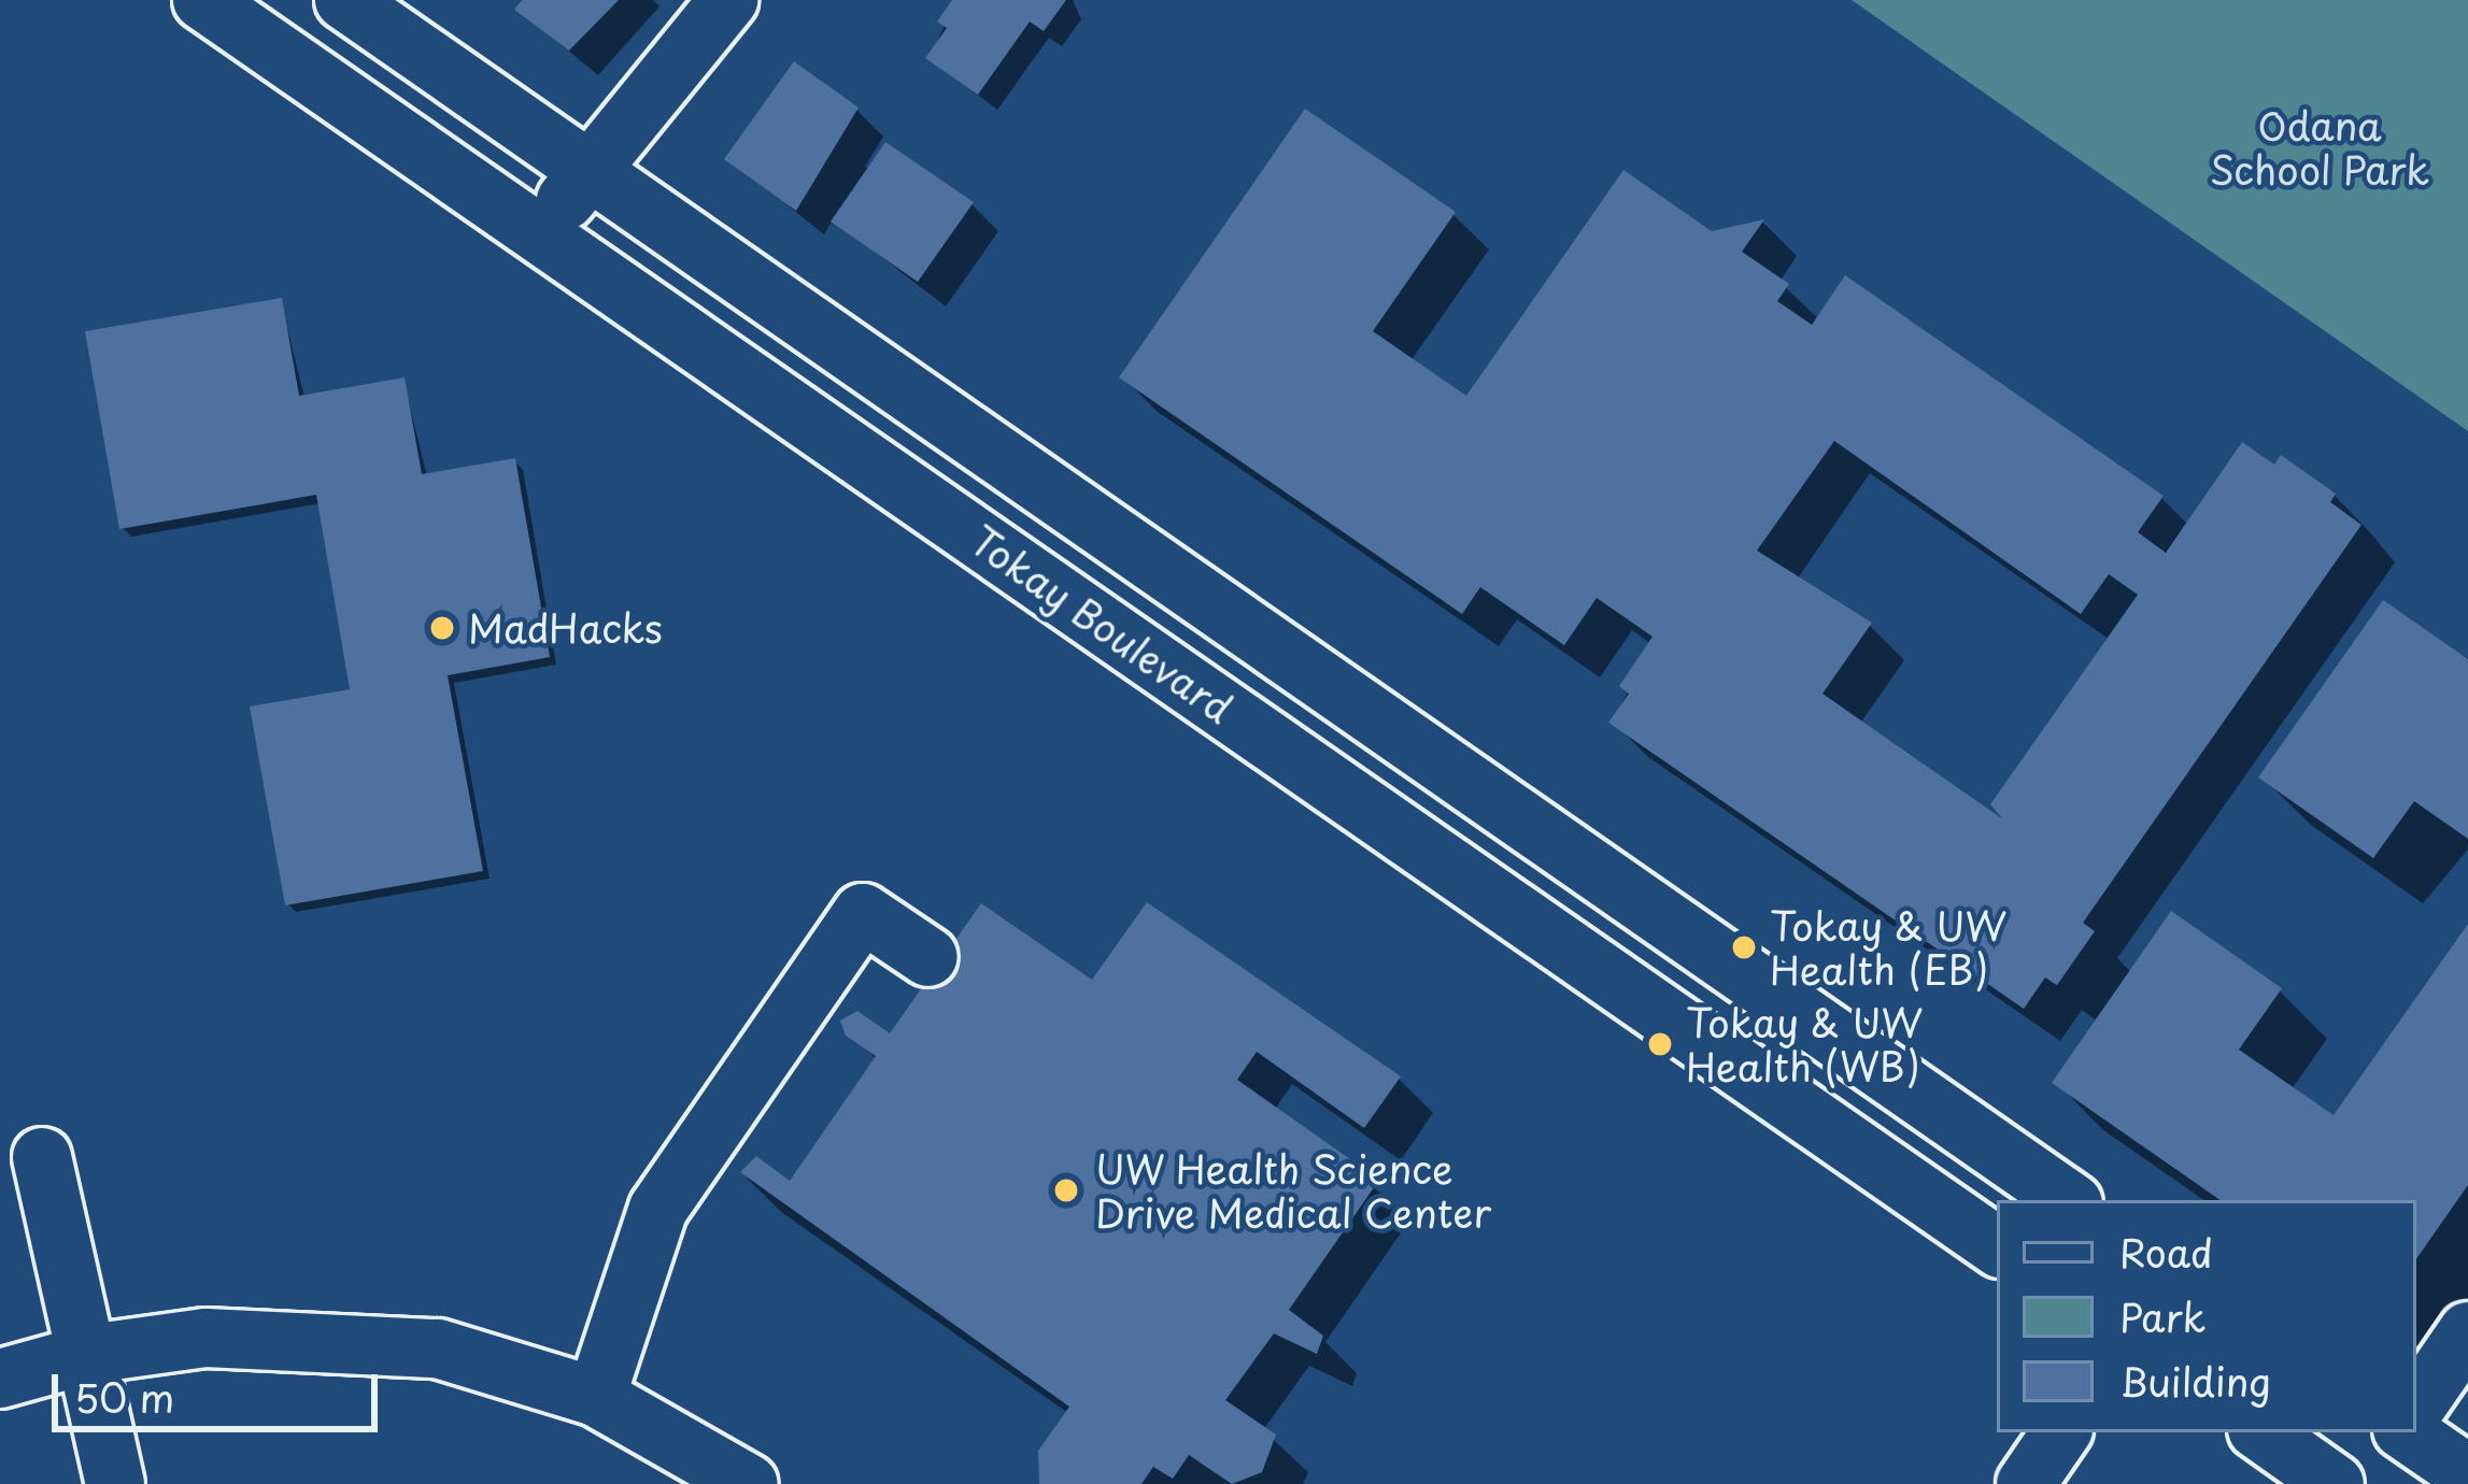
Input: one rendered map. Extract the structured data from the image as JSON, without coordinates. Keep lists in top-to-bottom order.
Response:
{
  "streets": {
    "street": ["Tokay Boulevard"]
  },
  "parks": ["Odana School Park"],
  "places": [
    "MadHacks",
    "Tokay & UW Health (EB)",
    "Tokay & UW Health (WB)",
    "UW Health Science Drive Medical Center"
  ],
  "legend": ["Road", "Park", "Building"],
  "scale_bar": "50 m"
}
